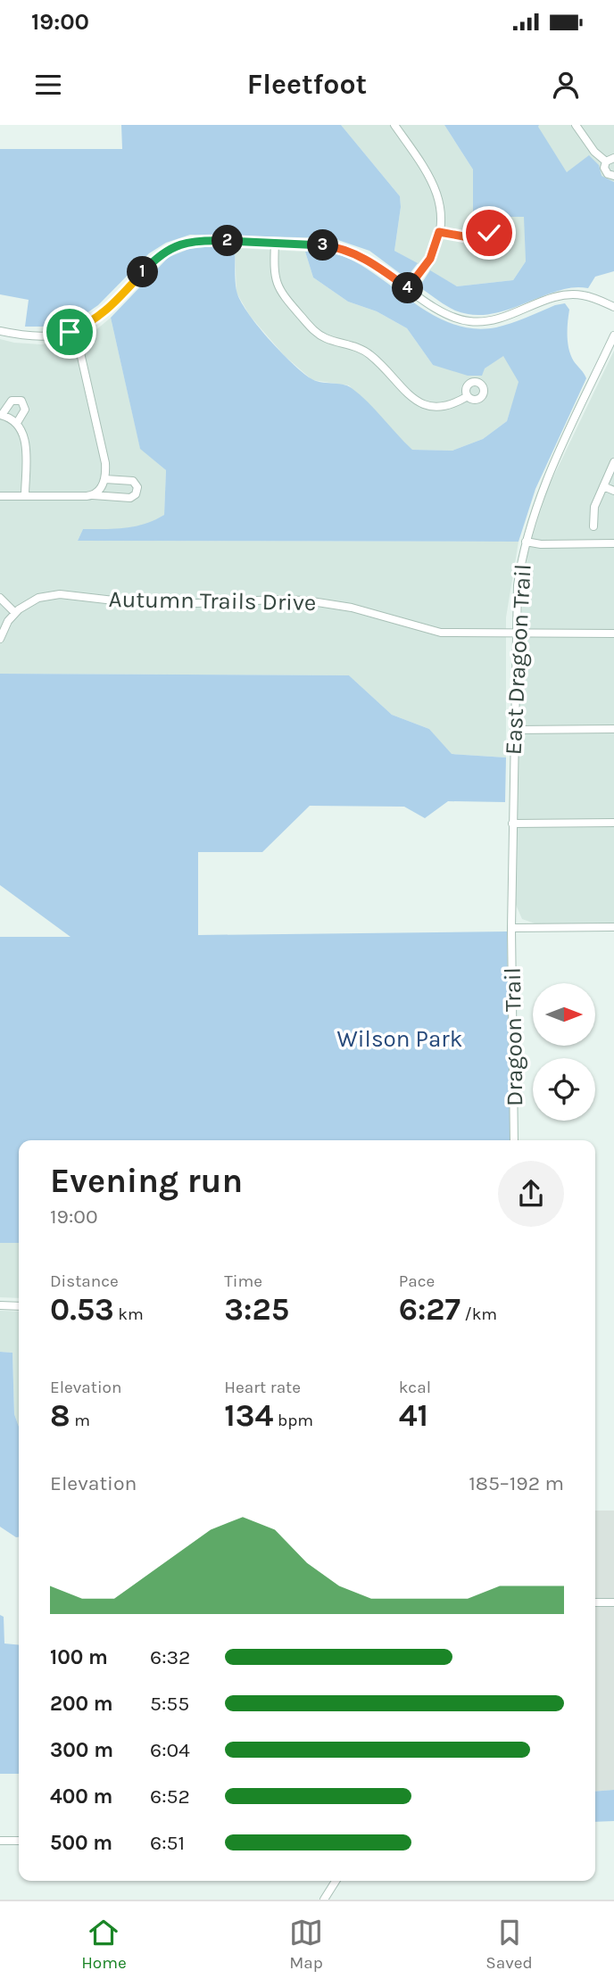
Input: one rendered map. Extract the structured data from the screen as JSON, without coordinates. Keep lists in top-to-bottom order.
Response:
{
  "streets": {
    "street": ["Autumn Trails Drive", "East Dragoon Trail", "Dragoon Trail"]
  },
  "crossings": [
    ["Autumn Trails Drive", "East Dragoon Trail"],
    ["East Dragoon Trail", "Dragoon Trail"]
  ],
  "parks": ["Wilson Park"],
  "north": "right",
  "page": {
    "status": "19:00",
    "header": "Fleetfoot",
    "pins": [
      "2",
      "3",
      "1",
      "4"
    ],
    "heading": ["Evening run", "19:00"],
    "stats": [
      ["Distance", "0.53 km"],
      ["Time", "3:25"],
      ["Pace", "6:27 /km"],
      ["Elevation", "8 m"],
      ["Heart rate", "134 bpm"],
      ["kcal", "41"]
    ],
    "chart": ["Elevation", "185–192 m"],
    "list": [
      {
        "name": "100 m",
        "note": "6:32"
      },
      {
        "name": "200 m",
        "note": "5:55"
      },
      {
        "name": "300 m",
        "note": "6:04"
      },
      {
        "name": "400 m",
        "note": "6:52"
      },
      {
        "name": "500 m",
        "note": "6:51"
      }
    ],
    "tabs": ["Home", "Map", "Saved"]
  }
}
